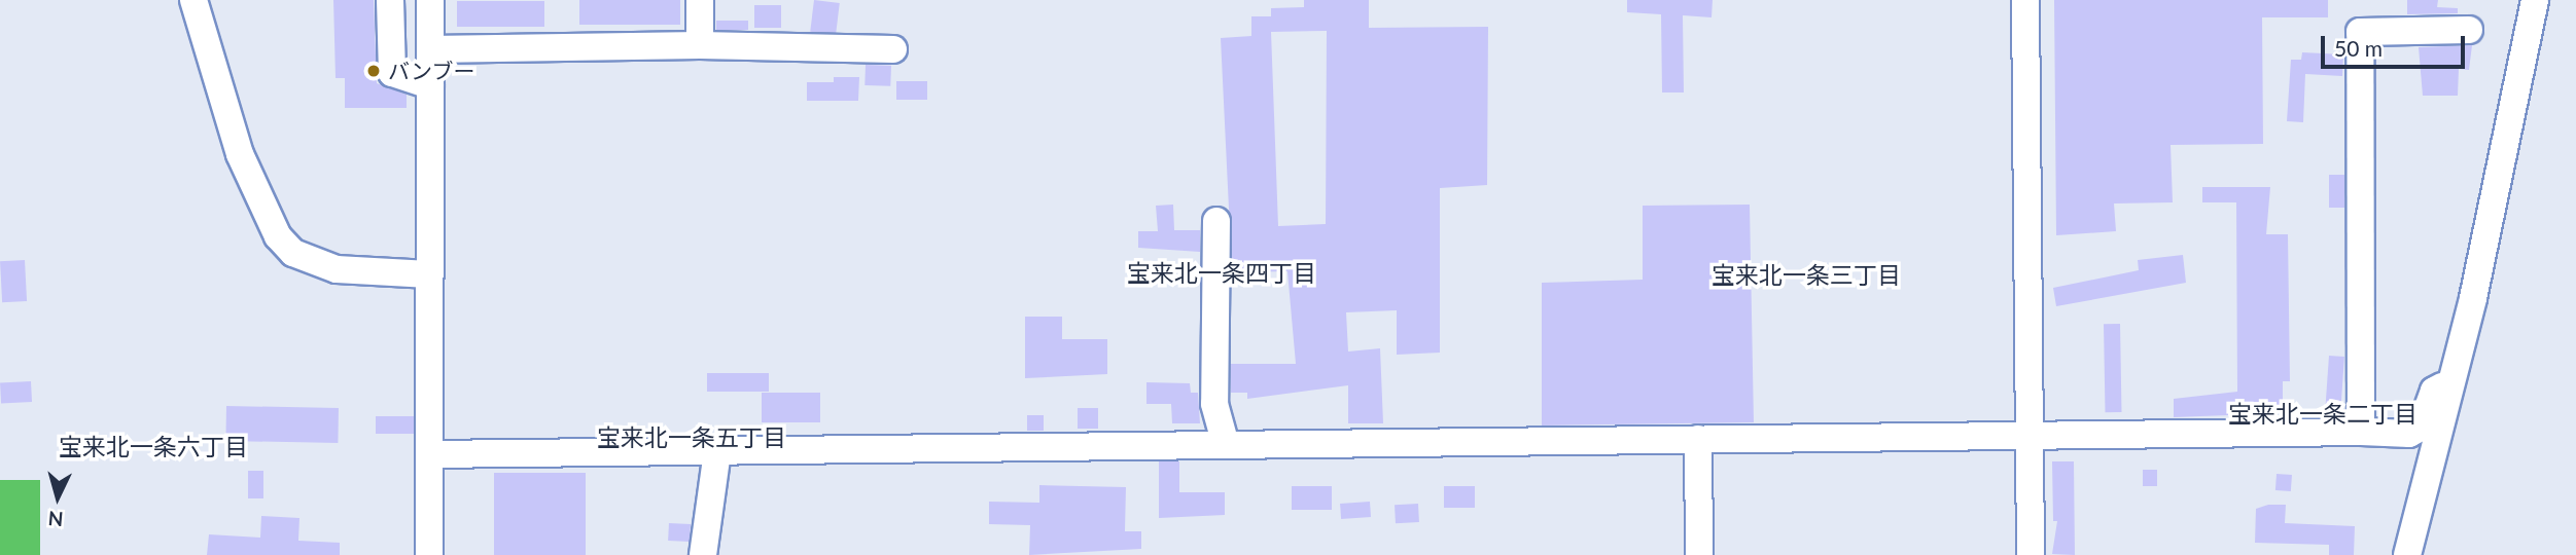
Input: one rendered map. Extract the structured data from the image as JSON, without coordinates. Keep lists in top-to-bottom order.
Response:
{
  "districts": [
    "宝来北一条四丁目",
    "宝来北一条三丁目",
    "宝来北一条二丁目",
    "宝来北一条五丁目",
    "宝来北一条六丁目"
  ],
  "places": ["バンブー"],
  "scale_bar": "50 m",
  "north": "bottom"
}
